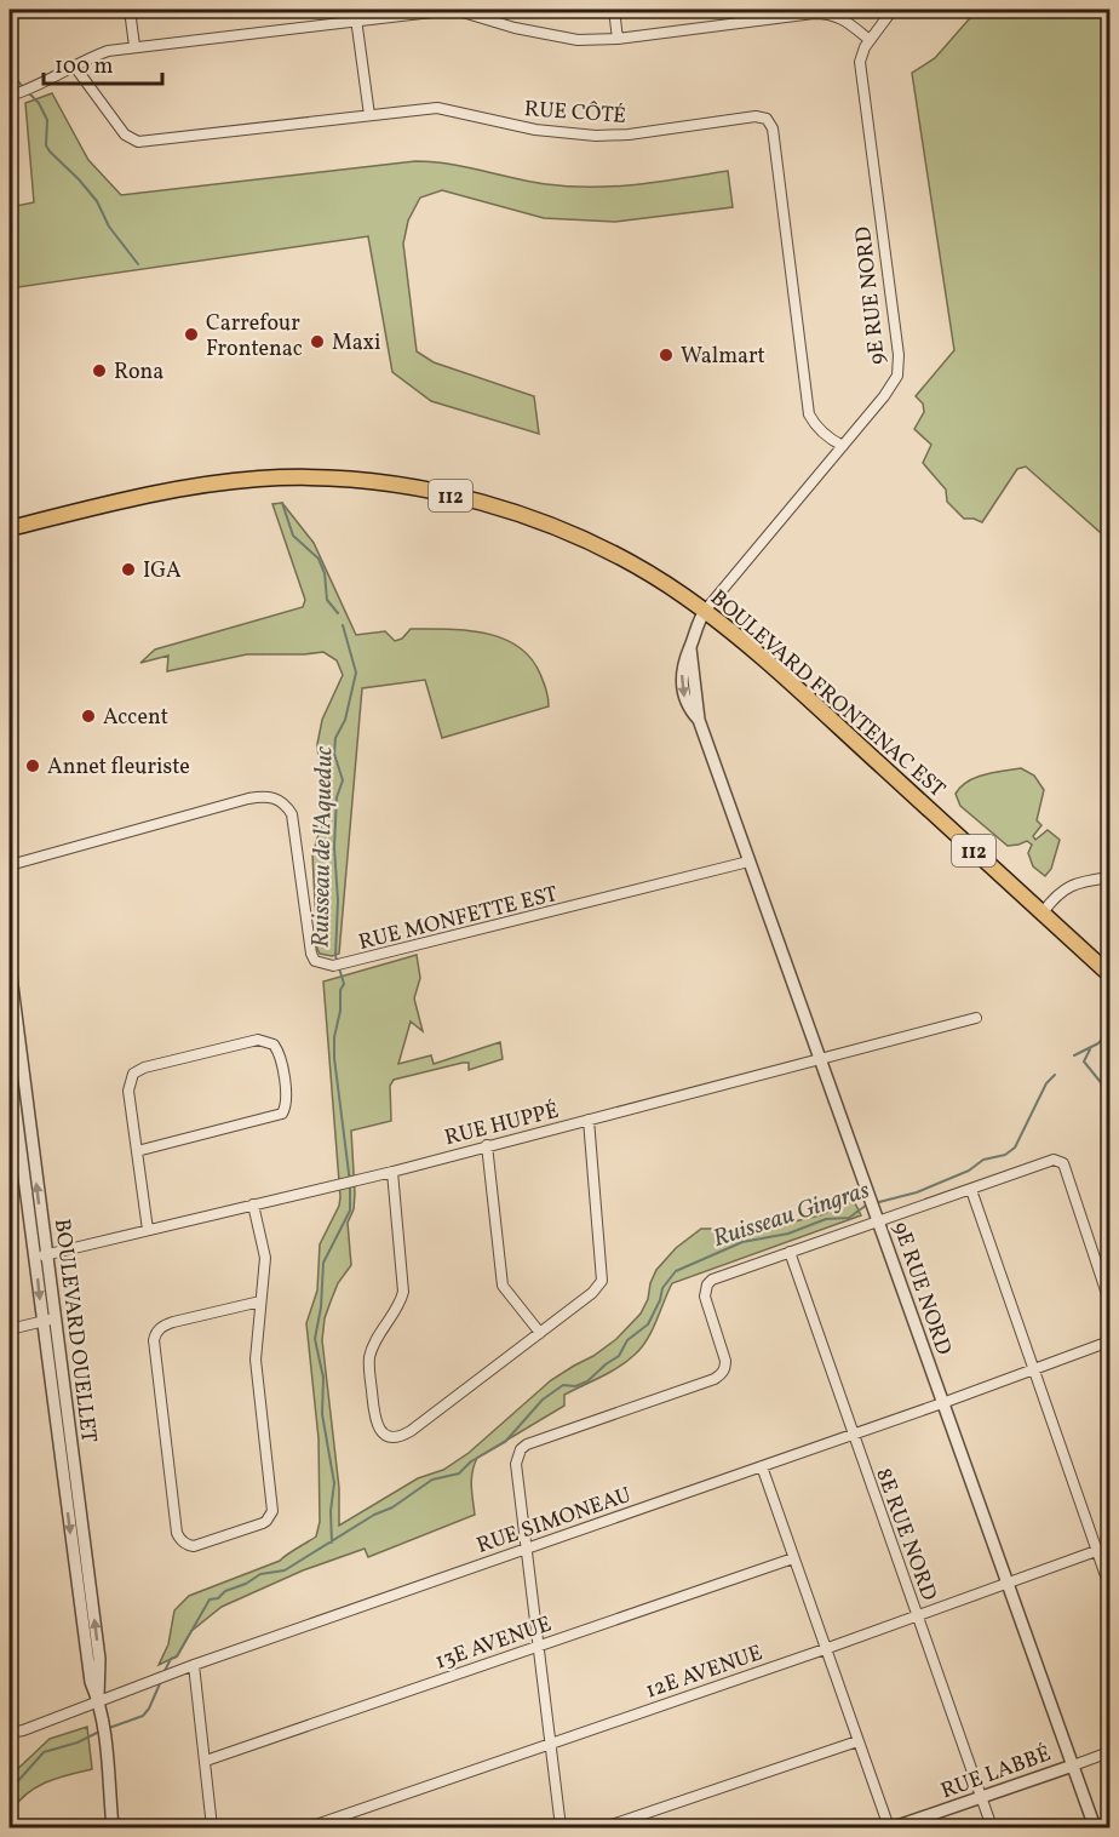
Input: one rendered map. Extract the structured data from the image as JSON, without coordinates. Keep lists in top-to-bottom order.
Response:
{
  "streets": {
    "main road": ["112", "BOULEVARD FRONTENAC EST"],
    "street": [
      "RUE CÔTÉ",
      "9E RUE NORD",
      "RUE MONFETTE EST",
      "RUE HUPPÉ",
      "BOULEVARD OUELLET",
      "RUE SIMONEAU",
      "8E RUE NORD",
      "13E AVENUE",
      "12E AVENUE",
      "RUE LABBÉ"
    ]
  },
  "crossings": [
    ["RUE CÔTÉ", "9E RUE NORD"],
    ["9E RUE NORD", "BOULEVARD FRONTENAC EST"],
    ["9E RUE NORD", "RUE MONFETTE EST"],
    ["9E RUE NORD", "RUE HUPPÉ"],
    ["9E RUE NORD", "RUE SIMONEAU"],
    ["9E RUE NORD", "12E AVENUE"],
    ["9E RUE NORD", "RUE LABBÉ"],
    ["RUE HUPPÉ", "BOULEVARD OUELLET"],
    ["BOULEVARD OUELLET", "RUE SIMONEAU"],
    ["RUE SIMONEAU", "8E RUE NORD"],
    ["8E RUE NORD", "12E AVENUE"],
    ["8E RUE NORD", "RUE LABBÉ"]
  ],
  "water": ["Ruisseau de l'Aqueduc", "Ruisseau Gingras"],
  "places": [
    "Carrefour Frontenac",
    "Maxi",
    "Walmart",
    "Rona",
    "IGA",
    "Accent",
    "Annet fleuriste"
  ],
  "scale_bar": "100 m"
}
